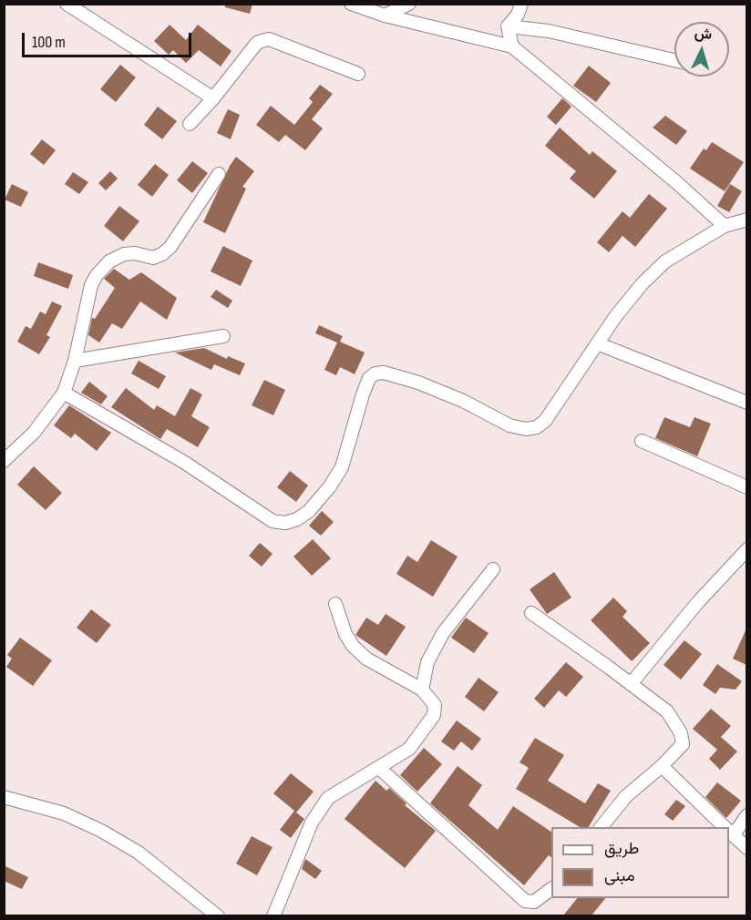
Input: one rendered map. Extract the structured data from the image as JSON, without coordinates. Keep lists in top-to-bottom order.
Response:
{
  "legend": ["طريق", "مبنى"],
  "scale_bar": "100 m",
  "north": "top"
}
